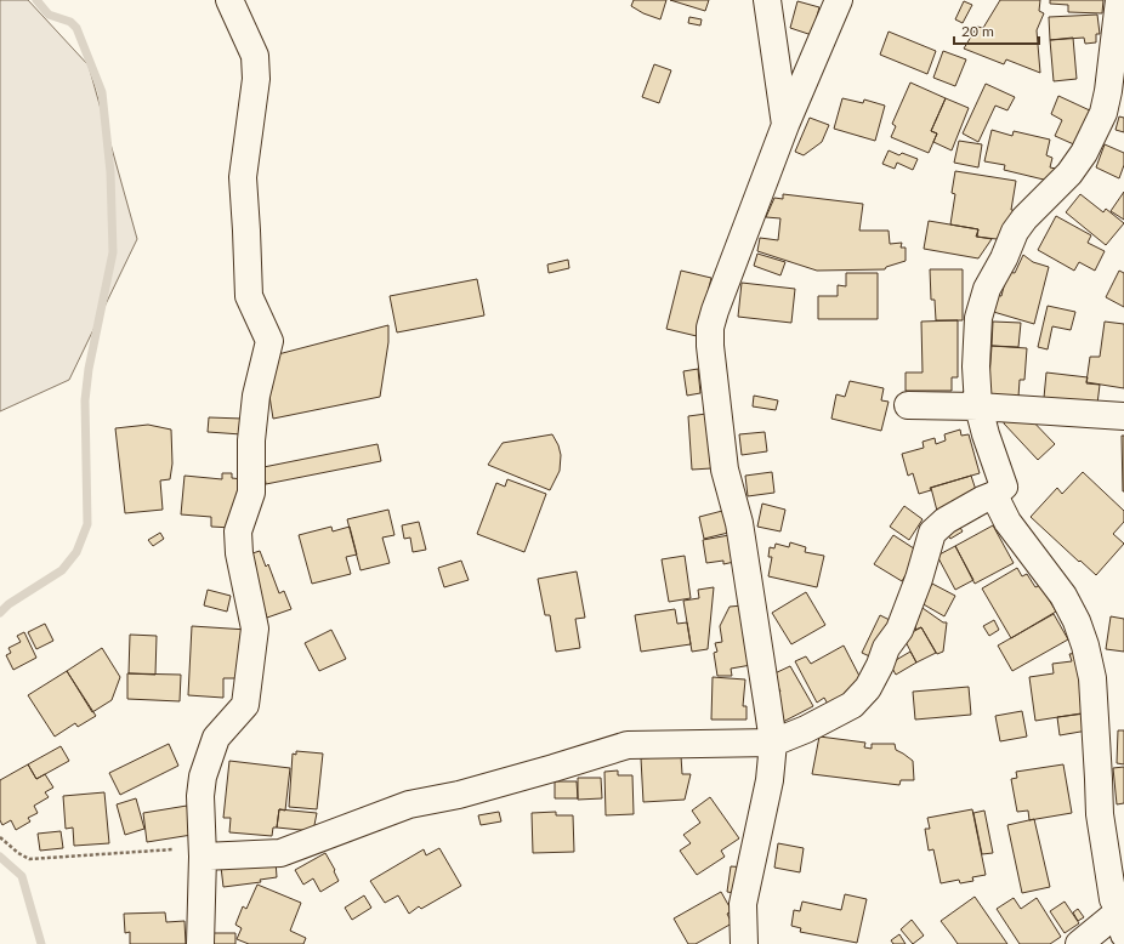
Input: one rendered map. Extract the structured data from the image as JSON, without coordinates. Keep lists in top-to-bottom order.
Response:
{
  "scale_bar": "20 m"
}
